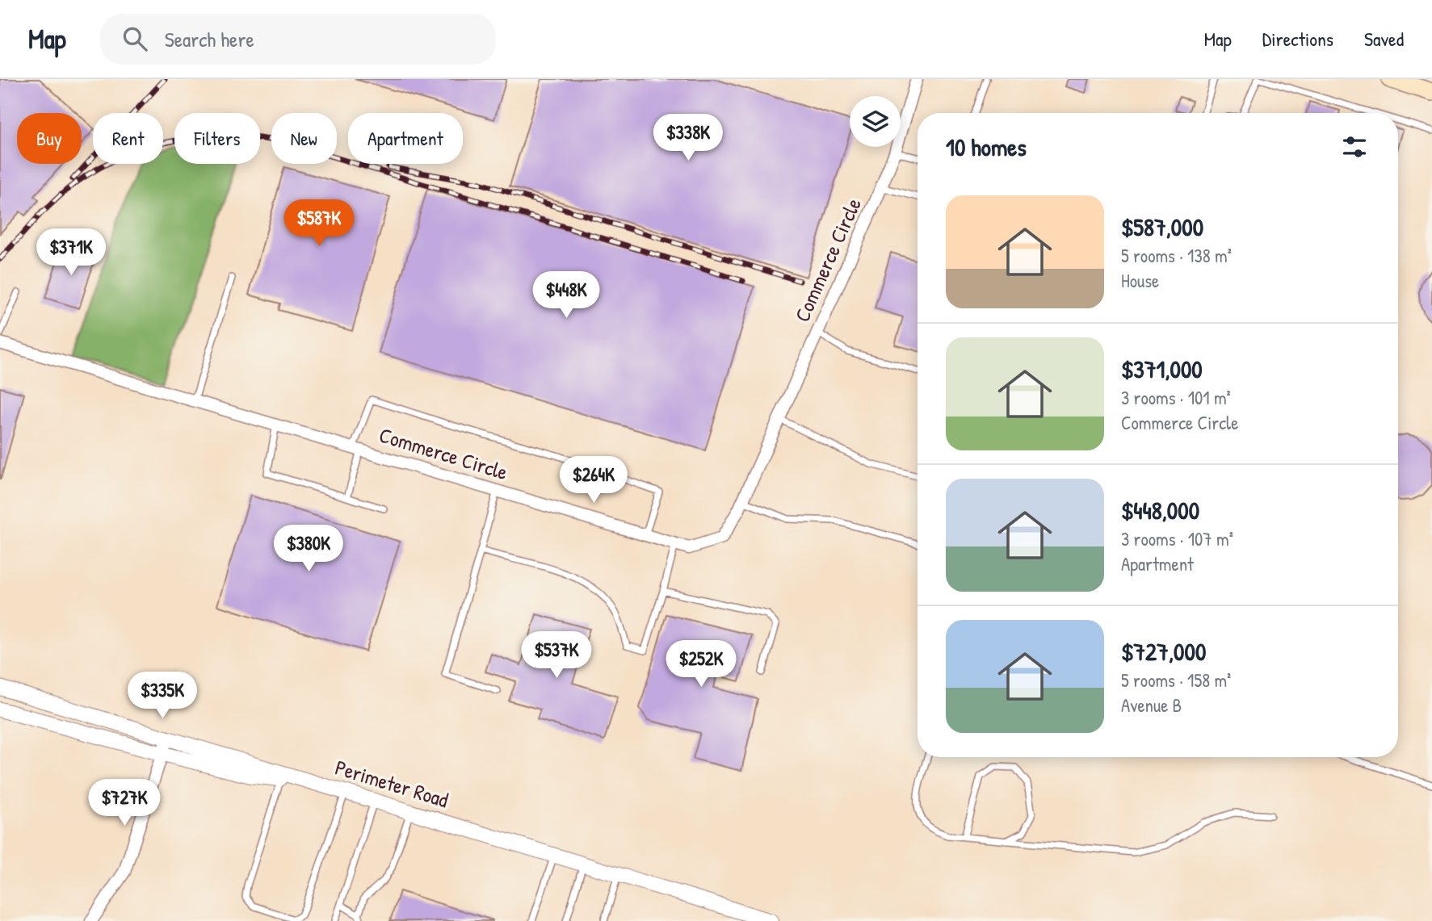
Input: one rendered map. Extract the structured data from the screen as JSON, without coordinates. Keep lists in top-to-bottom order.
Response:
{
  "streets": {
    "street": ["Commerce Circle", "Perimeter Road"]
  },
  "page": {
    "header": "Map",
    "search": "Search here",
    "nav": ["Map", "Directions", "Saved"],
    "chip": [
      "Buy",
      "Rent",
      "Filters",
      "New",
      "Apartment"
    ],
    "heading": "10 homes",
    "price": [
      "$338K",
      "$587K",
      "$371K",
      "$448K",
      "$264K",
      "$380K",
      "$537K",
      "$252K",
      "$335K",
      "$727K"
    ],
    "list": [
      {
        "name": "$587,000",
        "note": "5 rooms · 138 m² · House"
      },
      {
        "name": "$371,000",
        "note": "3 rooms · 101 m² · Commerce Circle"
      },
      {
        "name": "$448,000",
        "note": "3 rooms · 107 m² · Apartment"
      },
      {
        "name": "$727,000",
        "note": "5 rooms · 158 m² · Avenue B"
      }
    ]
  }
}
